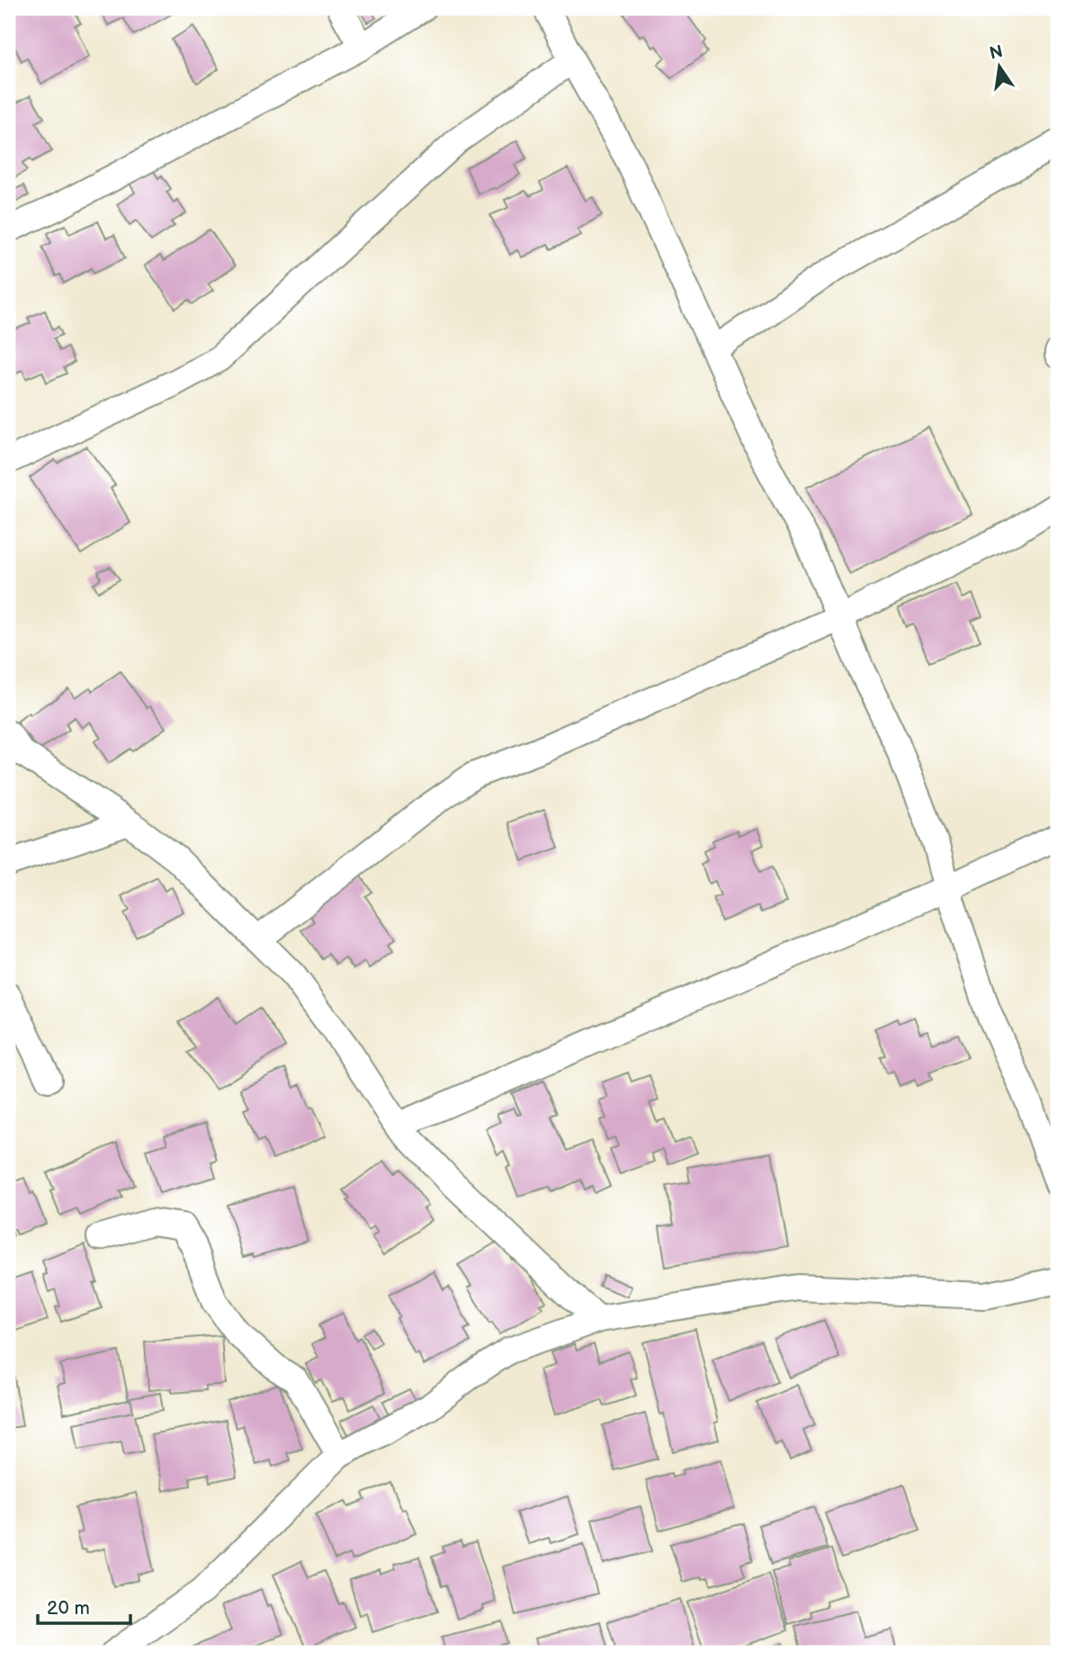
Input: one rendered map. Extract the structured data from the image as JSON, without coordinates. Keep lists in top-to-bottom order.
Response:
{
  "scale_bar": "20 m",
  "north": "top"
}
